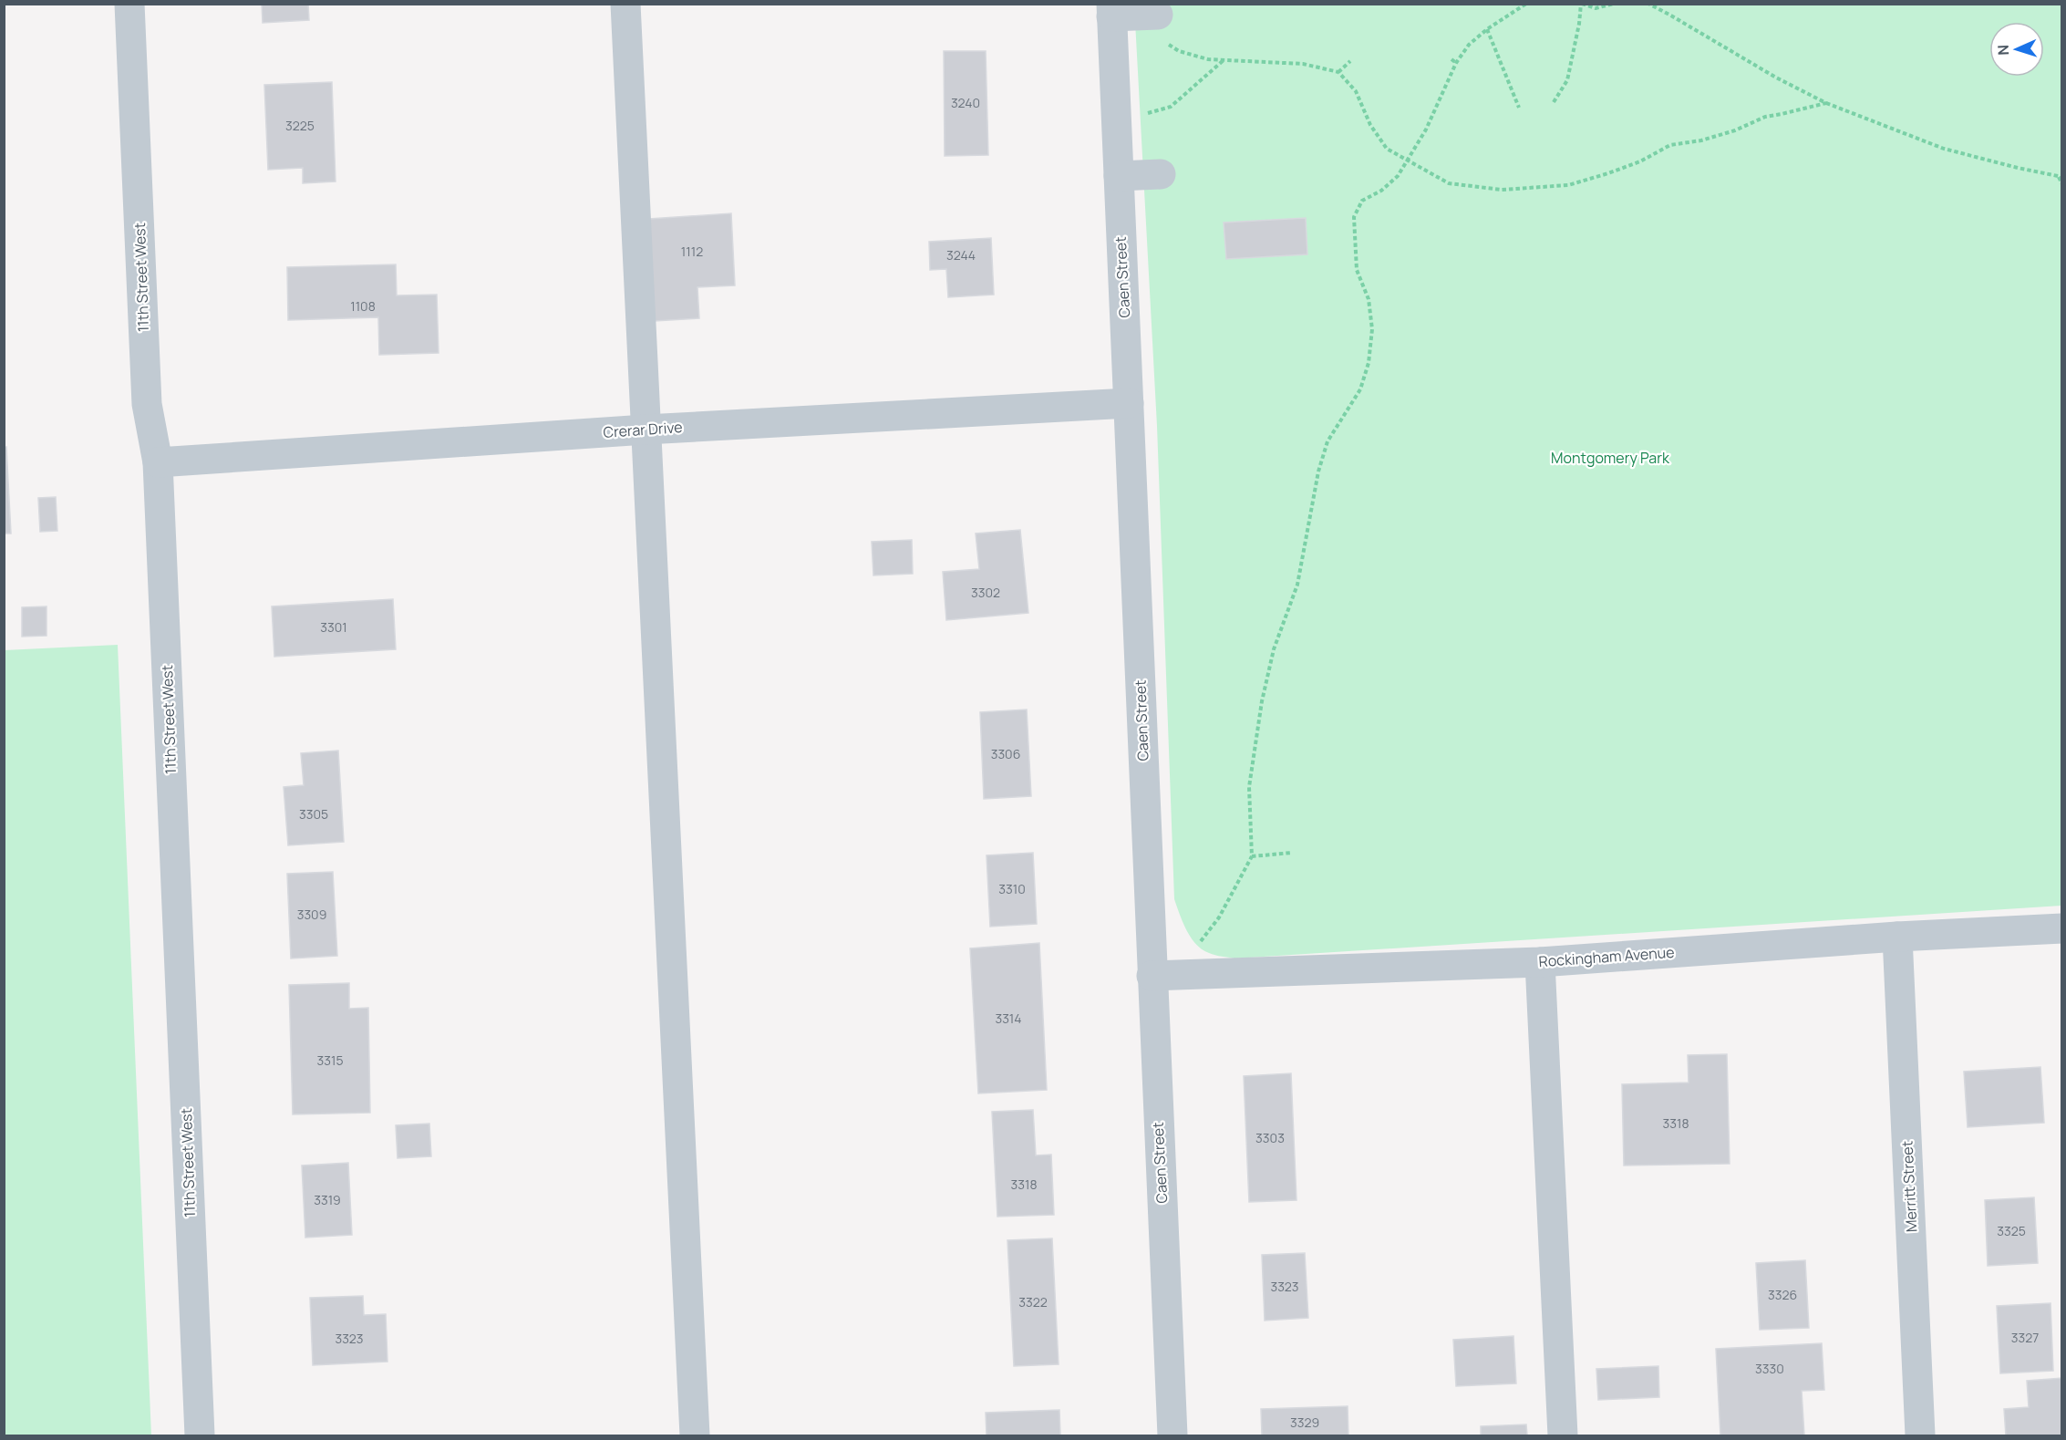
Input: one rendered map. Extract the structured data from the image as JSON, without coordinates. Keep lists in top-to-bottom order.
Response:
{
  "streets": {
    "street": [
      "11th Street West",
      "Caen Street",
      "Crerar Drive",
      "Rockingham Avenue",
      "Merritt Street"
    ]
  },
  "crossings": [
    ["11th Street West", "Crerar Drive"],
    ["Caen Street", "Crerar Drive"],
    ["Caen Street", "Rockingham Avenue"],
    ["Rockingham Avenue", "Merritt Street"]
  ],
  "parks": ["Montgomery Park"],
  "house_numbers": [
    "3240",
    "3225",
    "1112",
    "3244",
    "1108",
    "3302",
    "3301",
    "3306",
    "3305",
    "3310",
    "3309",
    "3314",
    "3315",
    "3318",
    "3303",
    "3318",
    "3319",
    "3325",
    "3323",
    "3326",
    "3322",
    "3327",
    "3323",
    "3330",
    "3329"
  ],
  "north": "left"
}
